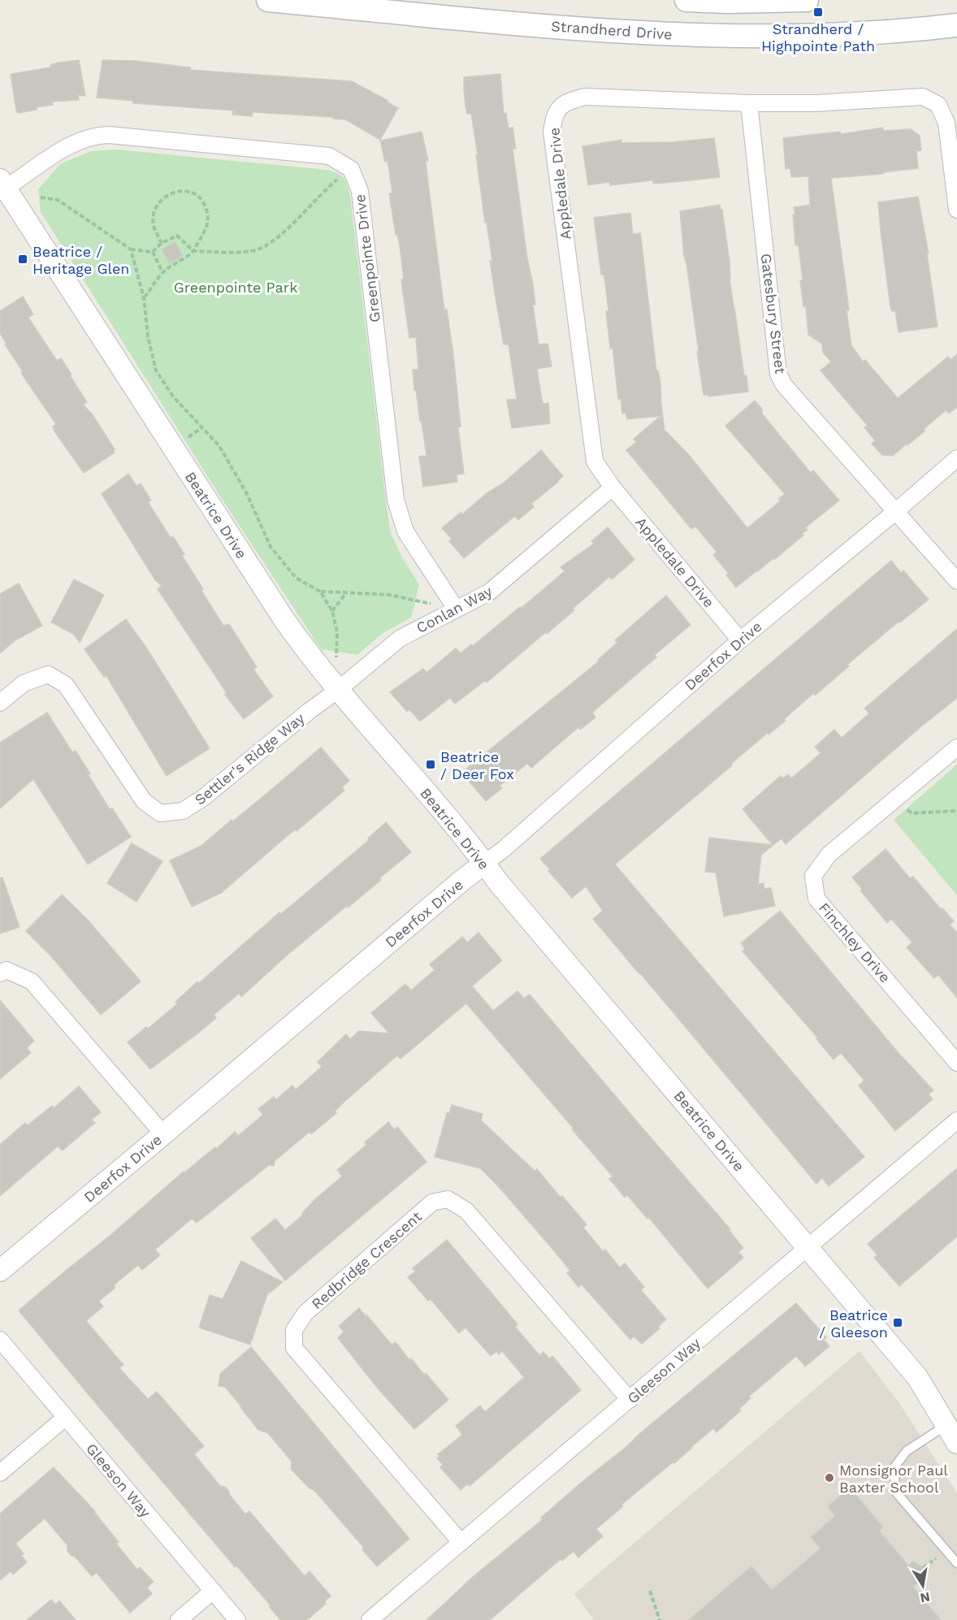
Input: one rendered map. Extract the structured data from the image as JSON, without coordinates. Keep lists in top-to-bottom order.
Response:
{
  "streets": {
    "main road": ["Strandherd Drive"],
    "street": [
      "Appledale Drive",
      "Greenpointe Drive",
      "Gatesbury Street",
      "Beatrice Drive",
      "Conlan Way",
      "Deerfox Drive",
      "Settler's Ridge Way",
      "Finchley Drive",
      "Redbridge Crescent",
      "Gleeson Way"
    ]
  },
  "crossings": [
    ["Appledale Drive", "Gatesbury Street"],
    ["Appledale Drive", "Conlan Way"],
    ["Appledale Drive", "Deerfox Drive"],
    ["Greenpointe Drive", "Conlan Way"],
    ["Gatesbury Street", "Deerfox Drive"],
    ["Beatrice Drive", "Conlan Way"],
    ["Beatrice Drive", "Deerfox Drive"],
    ["Beatrice Drive", "Settler's Ridge Way"],
    ["Beatrice Drive", "Gleeson Way"],
    ["Conlan Way", "Settler's Ridge Way"],
    ["Redbridge Crescent", "Gleeson Way"]
  ],
  "parks": ["Greenpointe Park"],
  "places": {
    "transit": [
      "Strandherd / Highpointe Path",
      "Beatrice / Heritage Glen",
      "Beatrice / Deer Fox",
      "Beatrice / Gleeson"
    ],
    "other": ["Monsignor Paul Baxter School"]
  },
  "north": "bottom"
}
